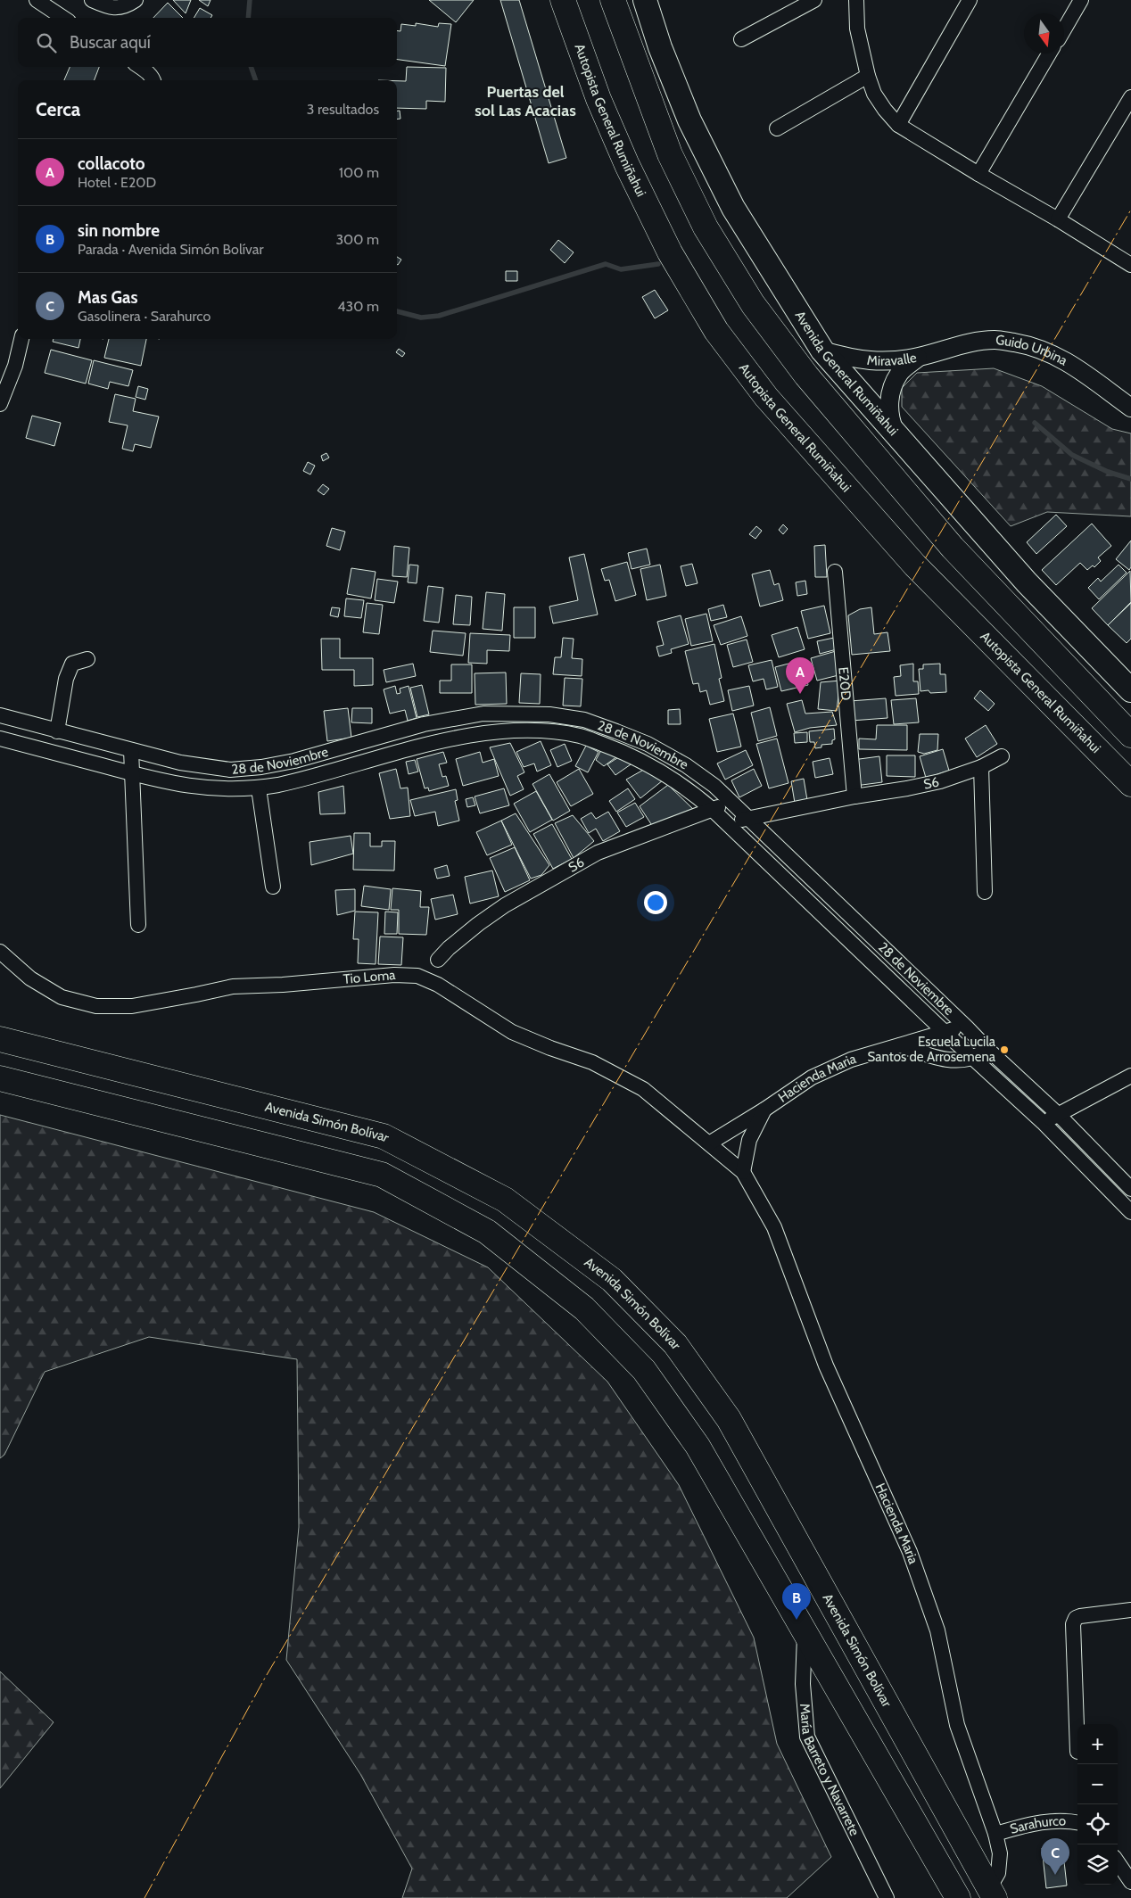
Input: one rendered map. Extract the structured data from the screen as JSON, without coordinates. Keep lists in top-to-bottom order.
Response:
{
  "streets": {
    "highway": ["Autopista General Rumiñahui", "Avenida Simón Bolívar"],
    "main road": ["Avenida General Rumiñahui"],
    "street": [
      "Guido Urbina",
      "Miravalle",
      "E20D",
      "28 de Noviembre",
      "S6",
      "Tio Loma",
      "Hacienda Maria",
      "María Barreto y Navarrete",
      "Sarahurco"
    ]
  },
  "crossings": [
    ["Guido Urbina", "Miravalle"],
    ["Miravalle", "Avenida General Rumiñahui"],
    ["E20D", "S6"],
    ["28 de Noviembre", "S6"],
    ["28 de Noviembre", "Hacienda Maria"],
    ["Tio Loma", "Hacienda Maria"],
    ["Hacienda Maria", "Avenida Simón Bolívar"],
    ["Hacienda Maria", "Sarahurco"]
  ],
  "districts": ["Puertas del sol Las Acacias"],
  "places": ["Escuela Lucila Santos de Arrosemena"],
  "north": "bottom",
  "page": {
    "search": "Buscar aquí",
    "heading": ["Cerca", "3 resultados"],
    "list": [
      {
        "mark": "A",
        "name": "collacoto",
        "note": "Hotel · E20D",
        "value": "100 m"
      },
      {
        "mark": "B",
        "name": "sin nombre",
        "note": "Parada · Avenida Simón Bolívar",
        "value": "300 m"
      },
      {
        "mark": "C",
        "name": "Mas Gas",
        "note": "Gasolinera · Sarahurco",
        "value": "430 m"
      }
    ],
    "pins": ["A", "B", "C"],
    "map_buttons": ["+", "−"]
  }
}
